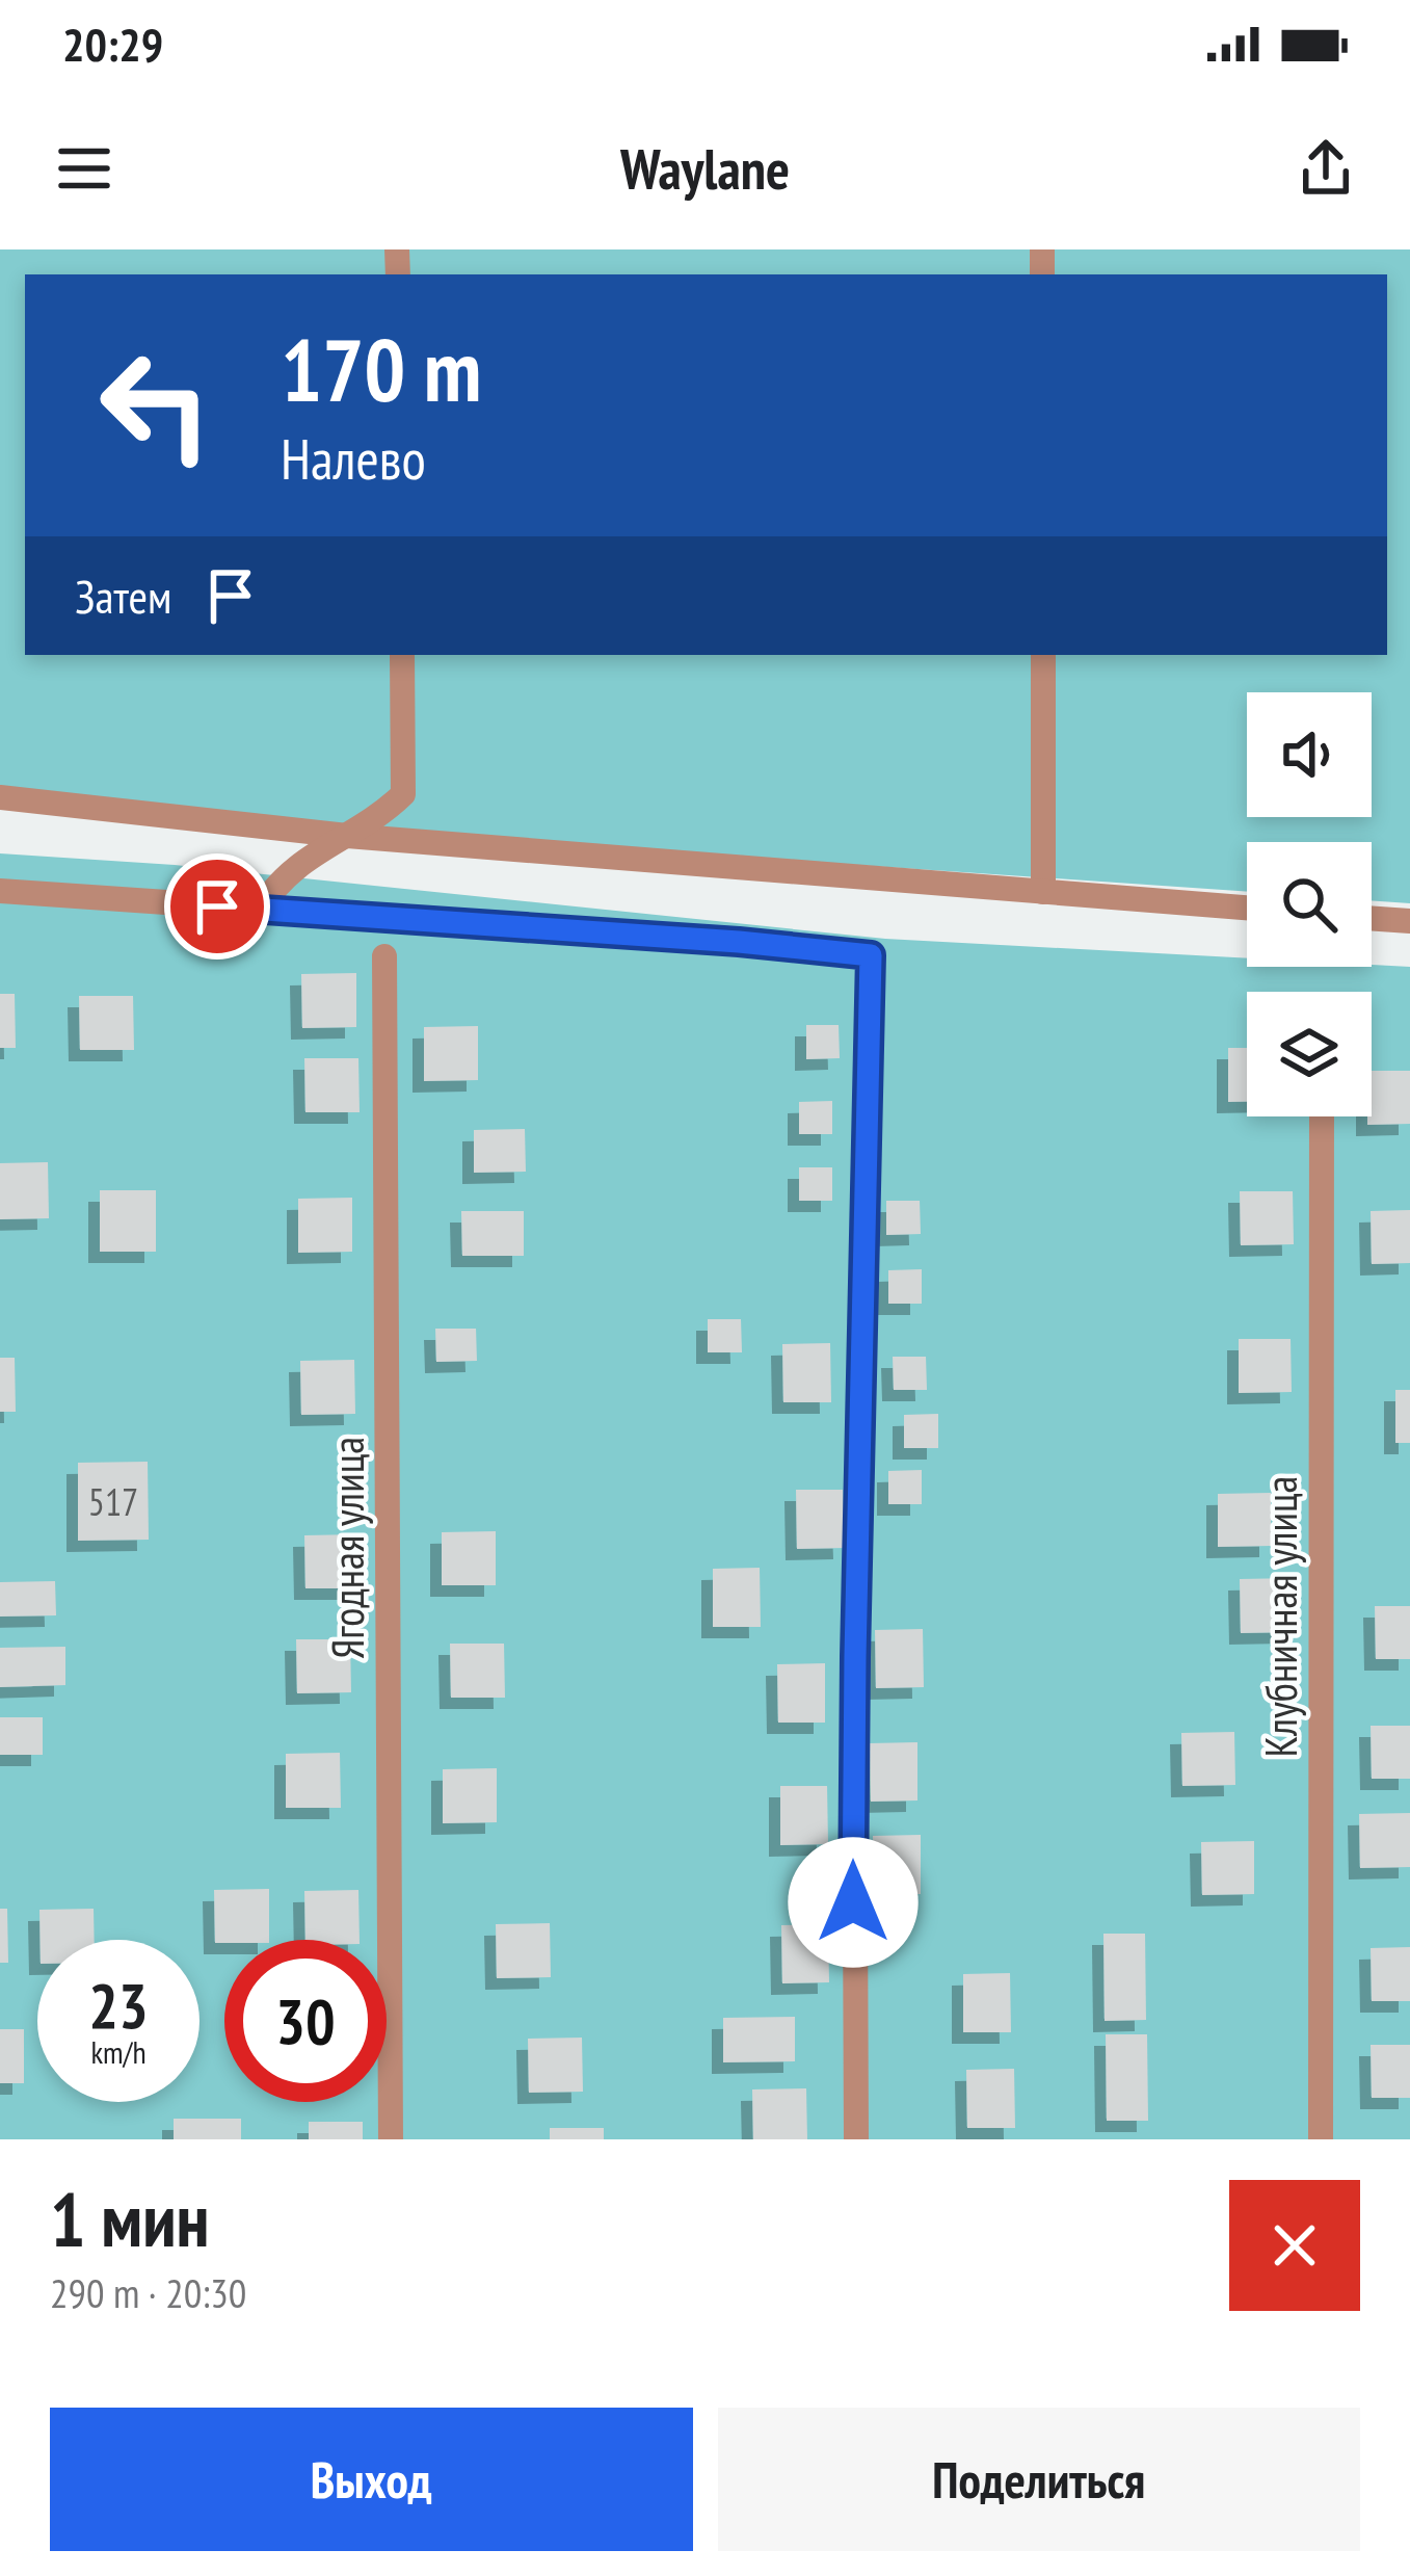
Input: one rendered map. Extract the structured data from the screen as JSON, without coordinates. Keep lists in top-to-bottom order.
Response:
{
  "streets": {
    "street": ["Ягодная улица", "Клубничная улица"]
  },
  "house_numbers": ["517"],
  "page": {
    "status": "20:29",
    "header": "Waylane",
    "turn": ["170 m", "Налево"],
    "then": "Затем",
    "speed": "23 km/h",
    "limit": "30",
    "heading": ["1 мин", "290 m · 20:30"],
    "buttons": ["Выход", "Поделиться"]
  }
}
